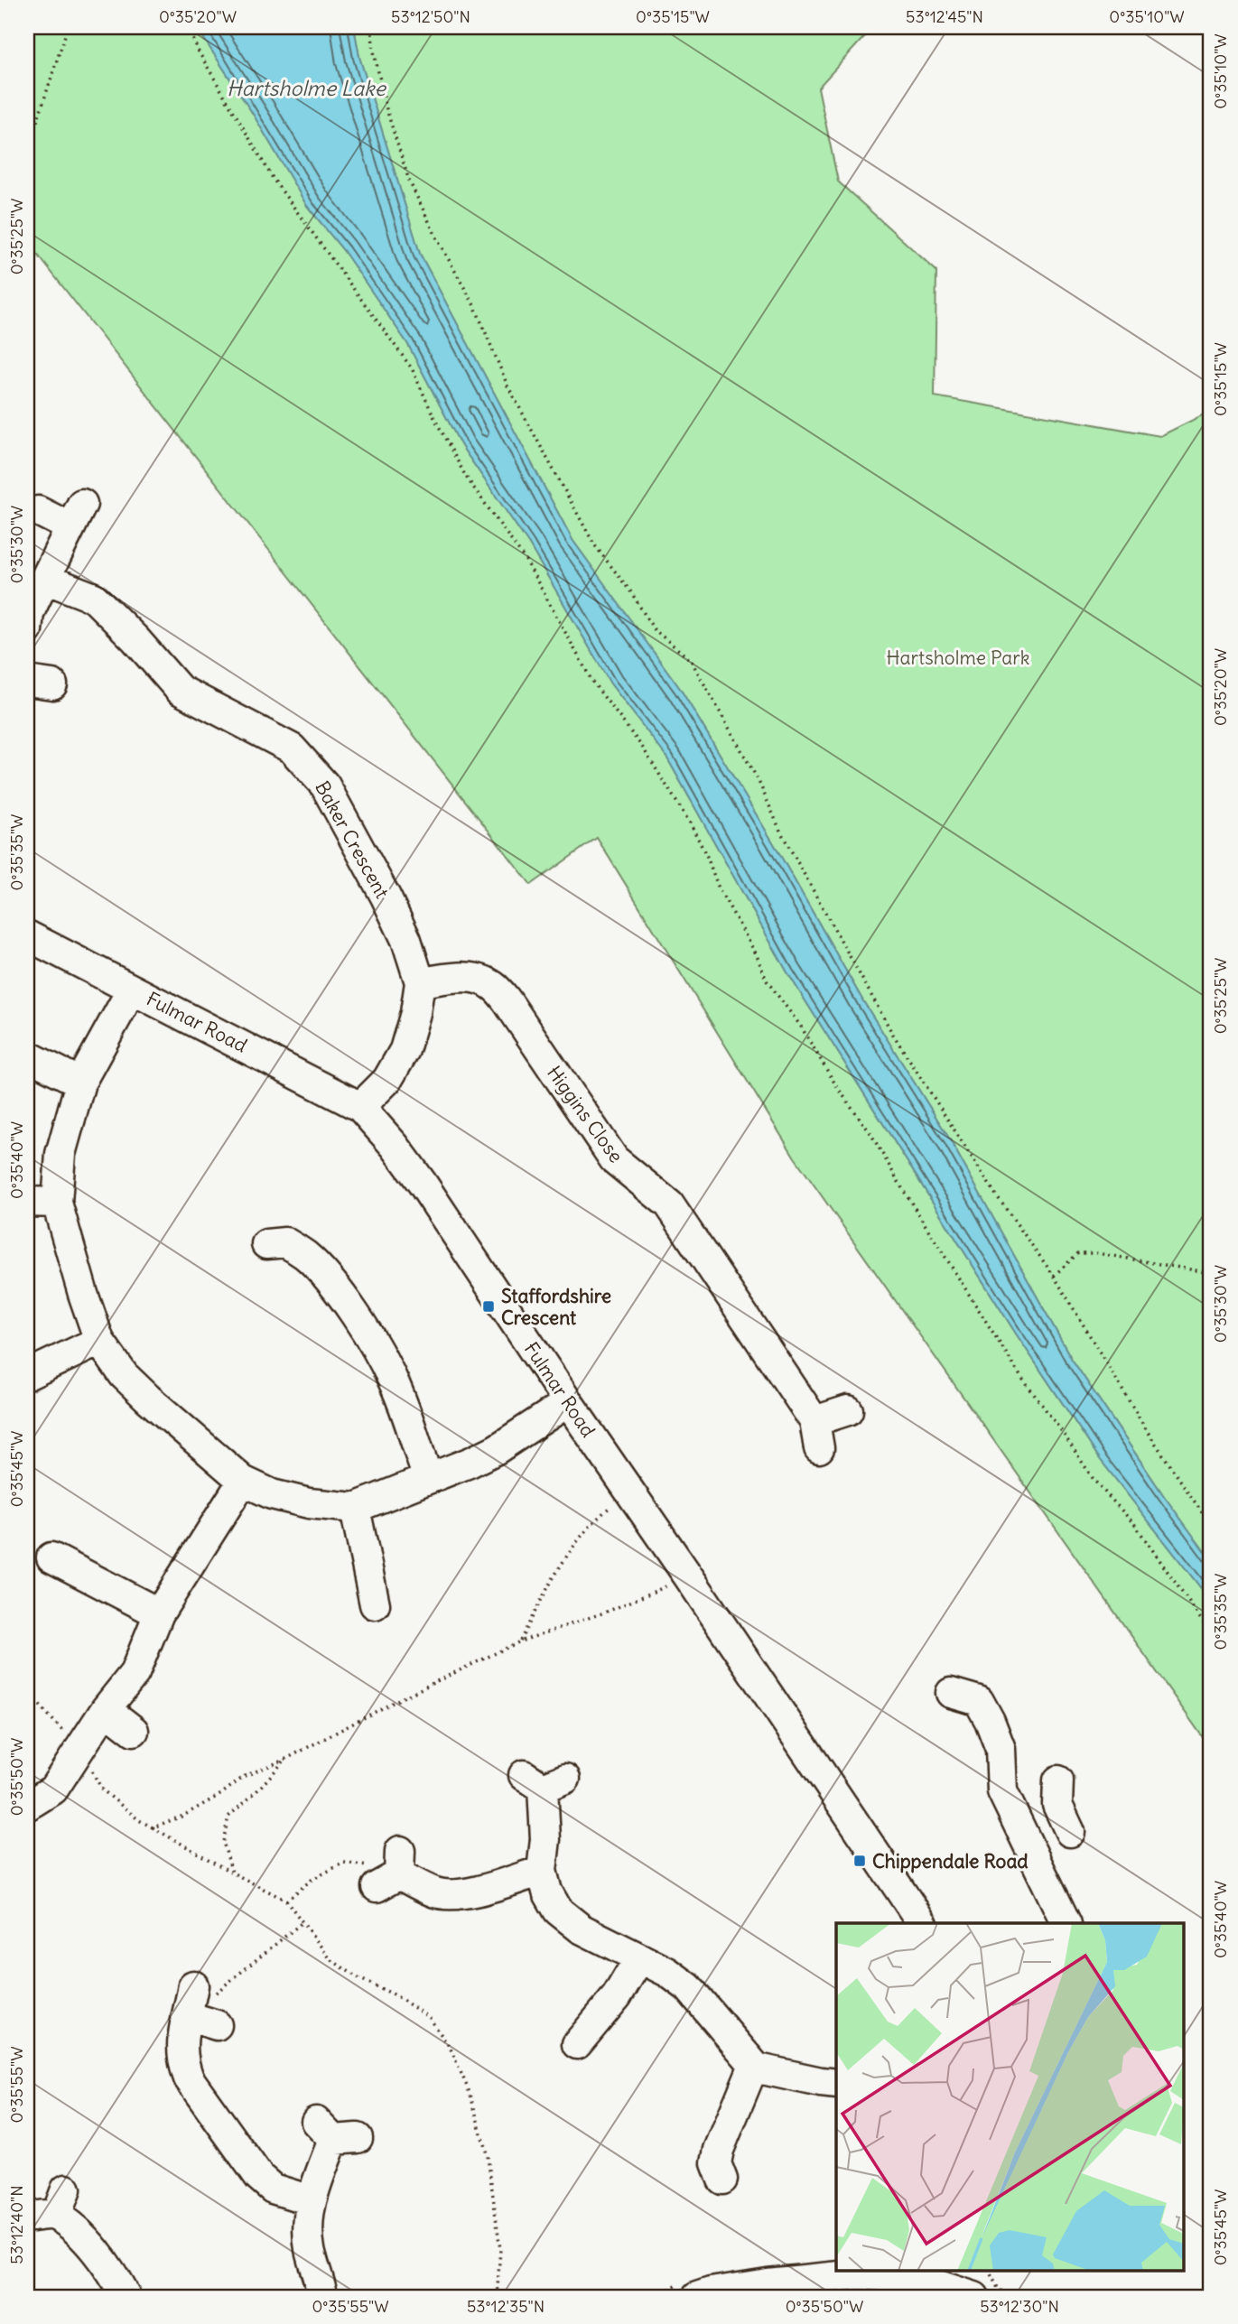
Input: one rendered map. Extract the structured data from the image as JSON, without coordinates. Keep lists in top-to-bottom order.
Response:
{
  "streets": {
    "street": ["Baker Crescent", "Fulmar Road", "Higgins Close"]
  },
  "crossings": [
    ["Baker Crescent", "Fulmar Road"],
    ["Baker Crescent", "Higgins Close"]
  ],
  "water": ["Hartsholme Lake"],
  "parks": ["Hartsholme Park"],
  "places": {
    "transit": ["Staffordshire Crescent", "Chippendale Road"]
  },
  "coordinates": [
    "0°35'20\"W",
    "53°12'50\"N",
    "0°35'15\"W",
    "53°12'45\"N",
    "0°35'10\"W",
    "0°35'25\"W",
    "0°35'30\"W",
    "0°35'35\"W",
    "0°35'40\"W",
    "0°35'45\"W",
    "0°35'50\"W",
    "0°35'55\"W",
    "53°12'40\"N",
    "53°12'35\"N",
    "53°12'30\"N"
  ]
}
